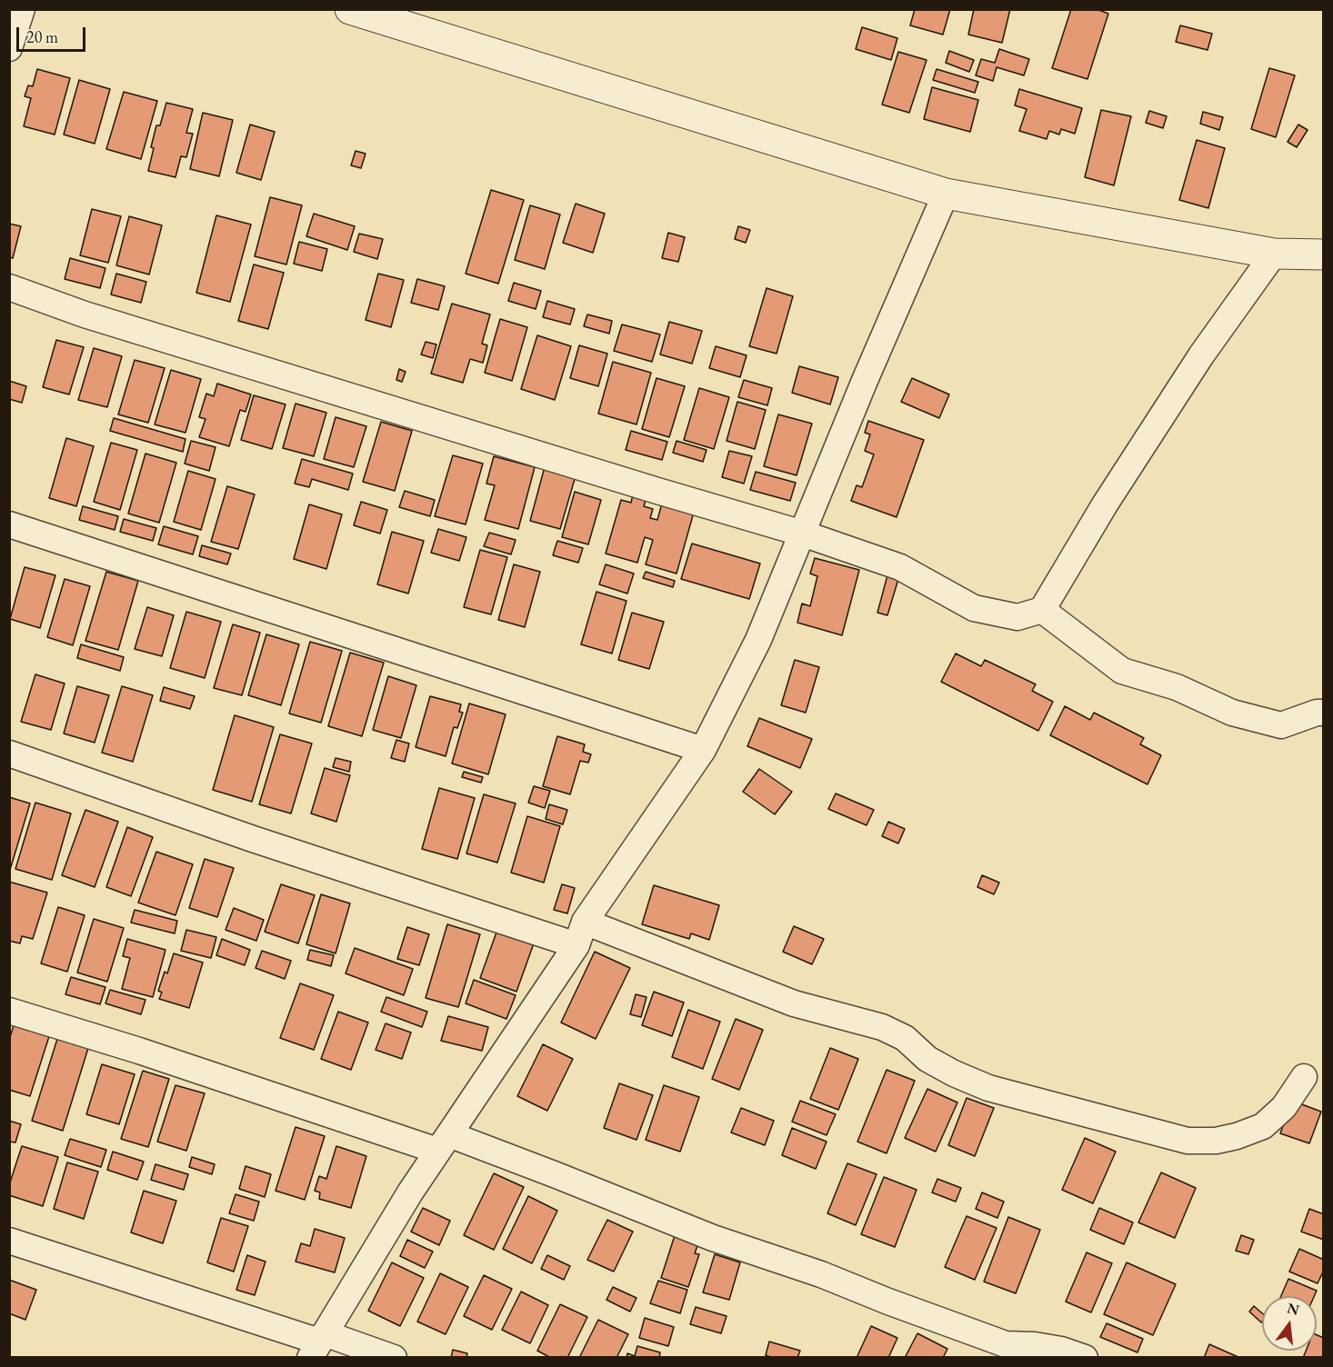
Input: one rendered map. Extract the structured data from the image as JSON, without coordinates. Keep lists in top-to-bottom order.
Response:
{
  "scale_bar": "20 m",
  "north": "top"
}
